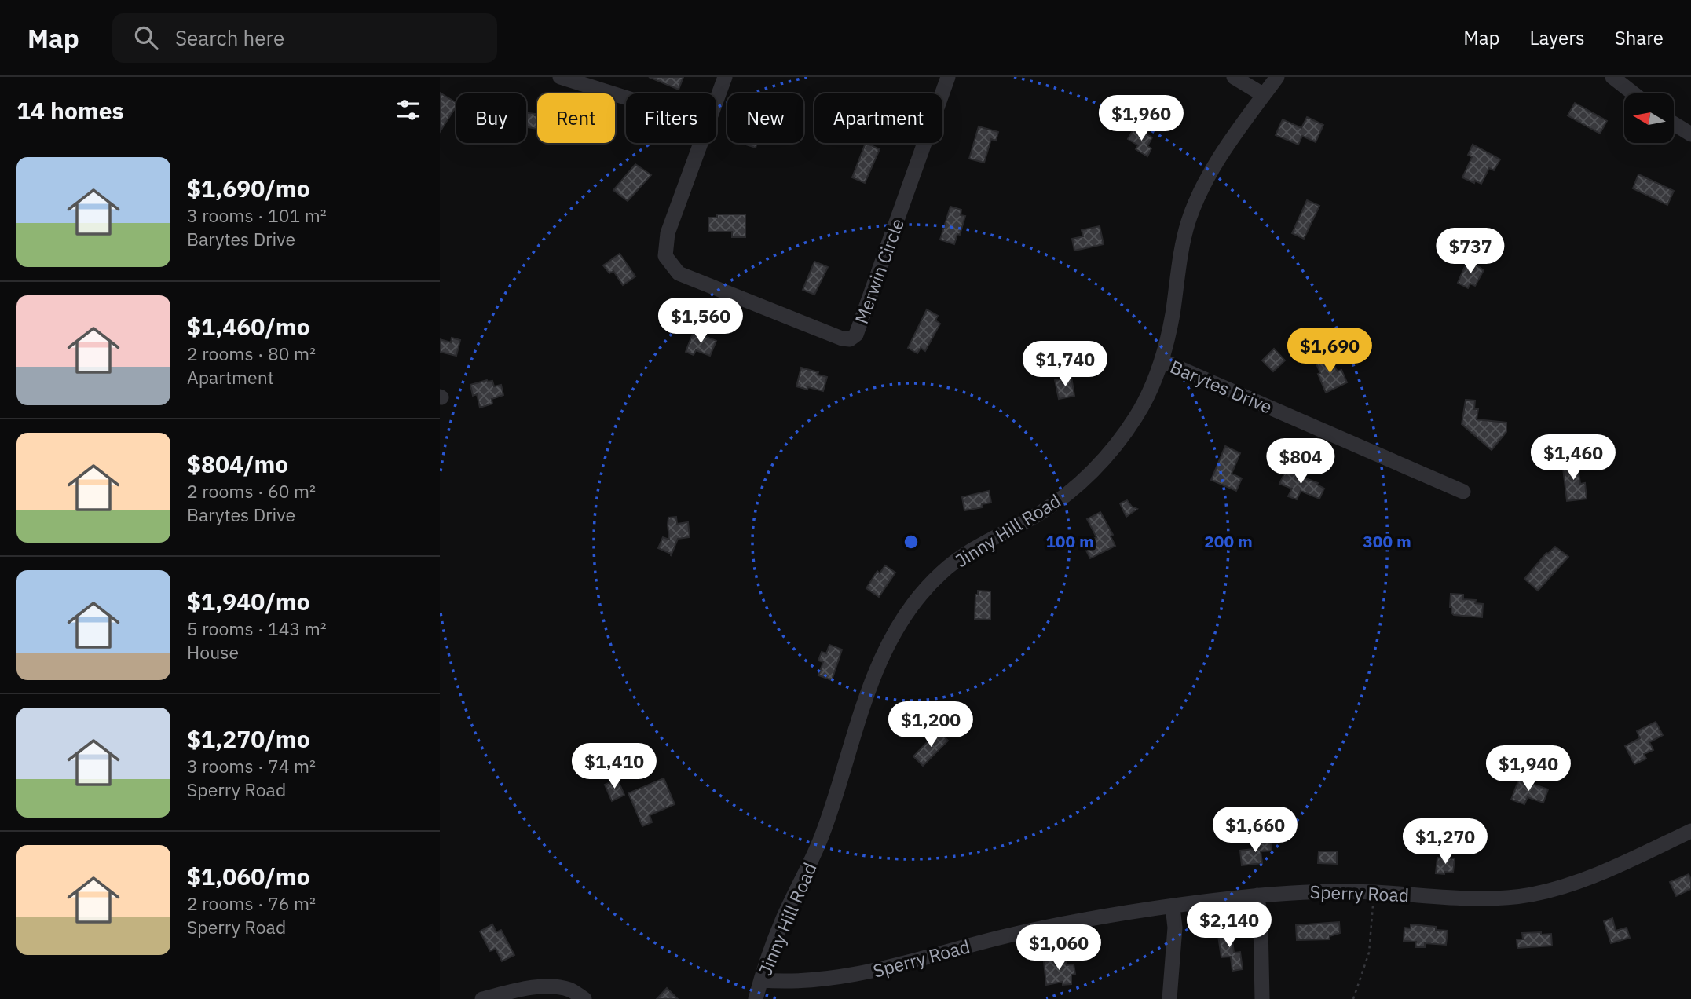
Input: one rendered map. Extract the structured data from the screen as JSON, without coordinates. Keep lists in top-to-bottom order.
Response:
{
  "streets": {
    "street": [
      "Merwin Circle",
      "Barytes Drive",
      "Jinny Hill Road",
      "Sperry Road"
    ]
  },
  "crossings": [
    ["Barytes Drive", "Jinny Hill Road"],
    ["Jinny Hill Road", "Sperry Road"]
  ],
  "north": "left",
  "page": {
    "header": "Map",
    "search": "Search here",
    "nav": ["Map", "Layers", "Share"],
    "heading": "14 homes",
    "chip": [
      "Buy",
      "Rent",
      "Filters",
      "New",
      "Apartment"
    ],
    "price": [
      "$1,960",
      "$737",
      "$1,560",
      "$1,690",
      "$1,740",
      "$1,460",
      "$804",
      "$1,200",
      "$1,410",
      "$1,940",
      "$1,660",
      "$1,270",
      "$2,140",
      "$1,060"
    ],
    "list": [
      {
        "name": "$1,690/mo",
        "note": "3 rooms · 101 m² · Barytes Drive"
      },
      {
        "name": "$1,460/mo",
        "note": "2 rooms · 80 m² · Apartment"
      },
      {
        "name": "$804/mo",
        "note": "2 rooms · 60 m² · Barytes Drive"
      },
      {
        "name": "$1,940/mo",
        "note": "5 rooms · 143 m² · House"
      },
      {
        "name": "$1,270/mo",
        "note": "3 rooms · 74 m² · Sperry Road"
      },
      {
        "name": "$1,060/mo",
        "note": "2 rooms · 76 m² · Sperry Road"
      }
    ]
  },
  "rings": ["100 m", "200 m", "300 m"]
}
